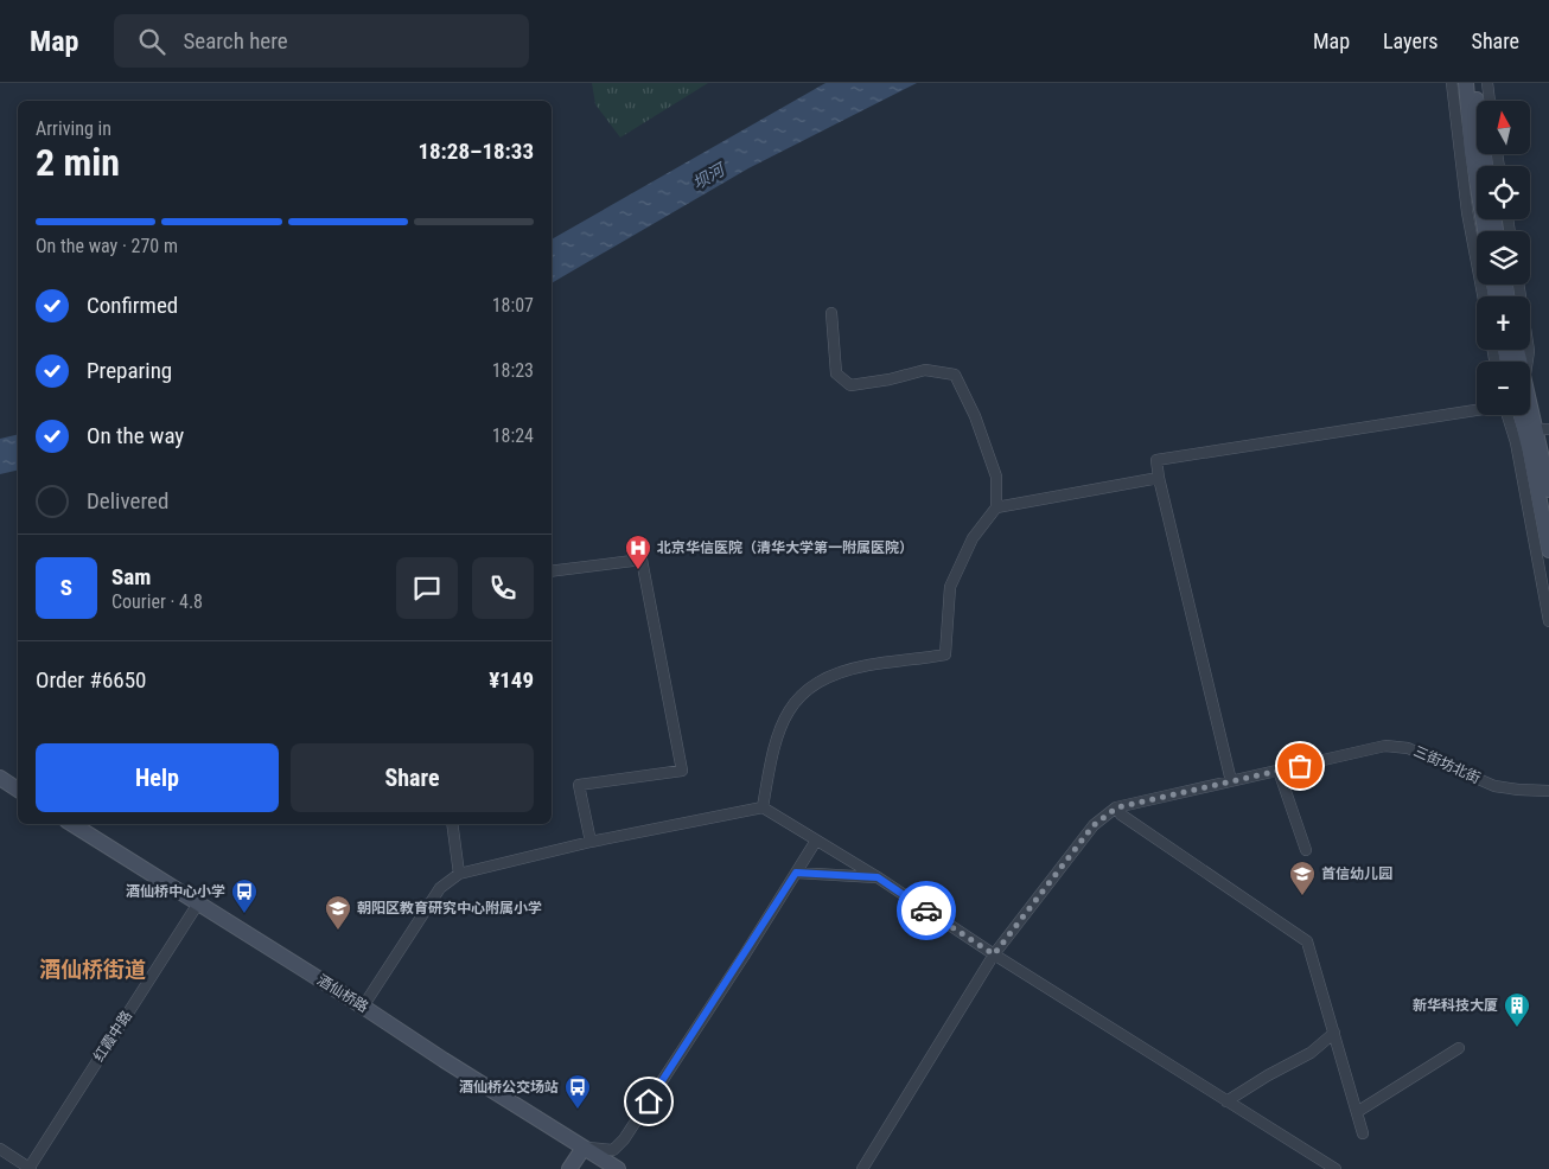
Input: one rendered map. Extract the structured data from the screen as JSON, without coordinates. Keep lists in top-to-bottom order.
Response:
{
  "streets": {
    "street": ["三街坊北街", "酒仙桥路", "红霞中路"]
  },
  "crossings": [
    ["酒仙桥路", "红霞中路"]
  ],
  "districts": ["酒仙桥街道"],
  "water": ["坝河"],
  "places": {
    "hospital": ["北京华信医院（清华大学第一附属医院）"],
    "school or university": ["首信幼儿园", "朝阳区教育研究中心附属小学"],
    "bus stop": ["酒仙桥中心小学", "酒仙桥公交场站"],
    "building": ["新华科技大厦"]
  },
  "north": "top",
  "page": {
    "header": "Map",
    "search": "Search here",
    "nav": ["Map", "Layers", "Share"],
    "map_buttons": ["+", "−"],
    "heading": ["2 min", "Arriving in", "18:28–18:33"],
    "panel": [
      "Sam",
      "Courier · 4.8",
      "Order #6650",
      "¥149"
    ],
    "bar": "On the way · 270 m",
    "list": [
      ["Confirmed", "18:07"],
      ["Preparing", "18:23"],
      ["On the way", "18:24"],
      "Delivered"
    ],
    "round": "S",
    "buttons": ["Help", "Share"]
  }
}
